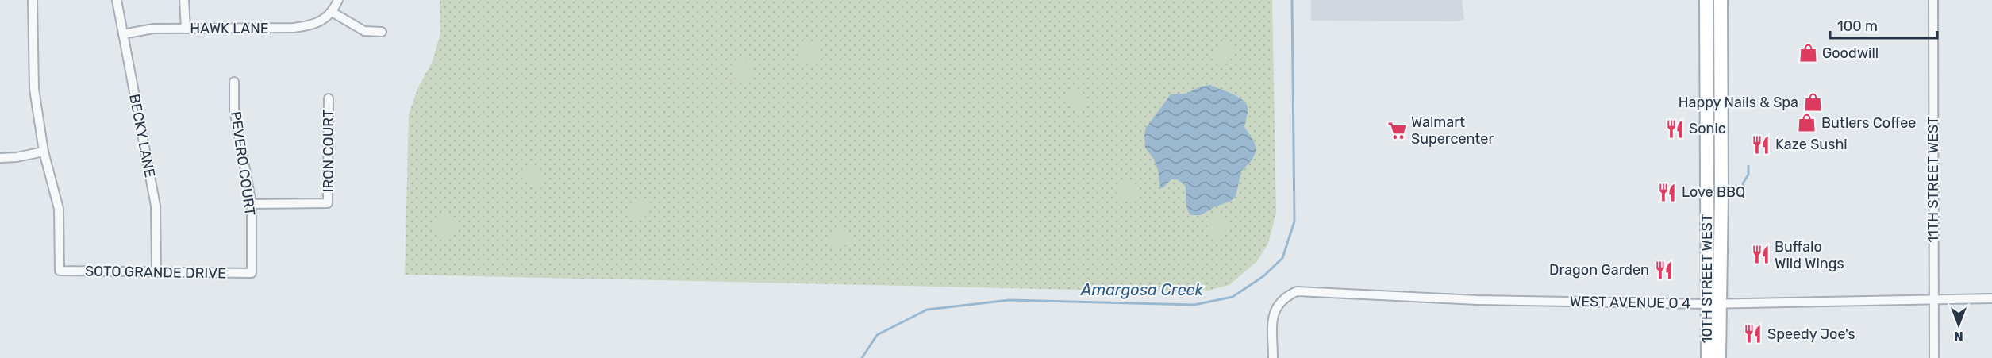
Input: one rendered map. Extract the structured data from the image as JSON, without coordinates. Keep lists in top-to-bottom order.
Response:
{
  "streets": {
    "main road": ["10TH STREET WEST"],
    "street": [
      "HAWK LANE",
      "BECKY LANE",
      "IRON COURT",
      "PEVERO COURT",
      "11TH STREET WEST",
      "SOTO GRANDE DRIVE",
      "WEST AVENUE O 4"
    ]
  },
  "crossings": [
    ["HAWK LANE", "BECKY LANE"],
    ["BECKY LANE", "SOTO GRANDE DRIVE"],
    ["IRON COURT", "PEVERO COURT"],
    ["PEVERO COURT", "SOTO GRANDE DRIVE"],
    ["11TH STREET WEST", "WEST AVENUE O 4"],
    ["10TH STREET WEST", "WEST AVENUE O 4"]
  ],
  "water": ["Amargosa Creek"],
  "places": {
    "shop": ["Goodwill", "Happy Nails & Spa", "Butlers Coffee"],
    "restaurant": [
      "Sonic",
      "Kaze Sushi",
      "Love BBQ",
      "Buffalo Wild Wings",
      "Dragon Garden",
      "Speedy Joe's"
    ],
    "supermarket": ["Walmart Supercenter"]
  },
  "scale_bar": "100 m",
  "north": "bottom"
}
